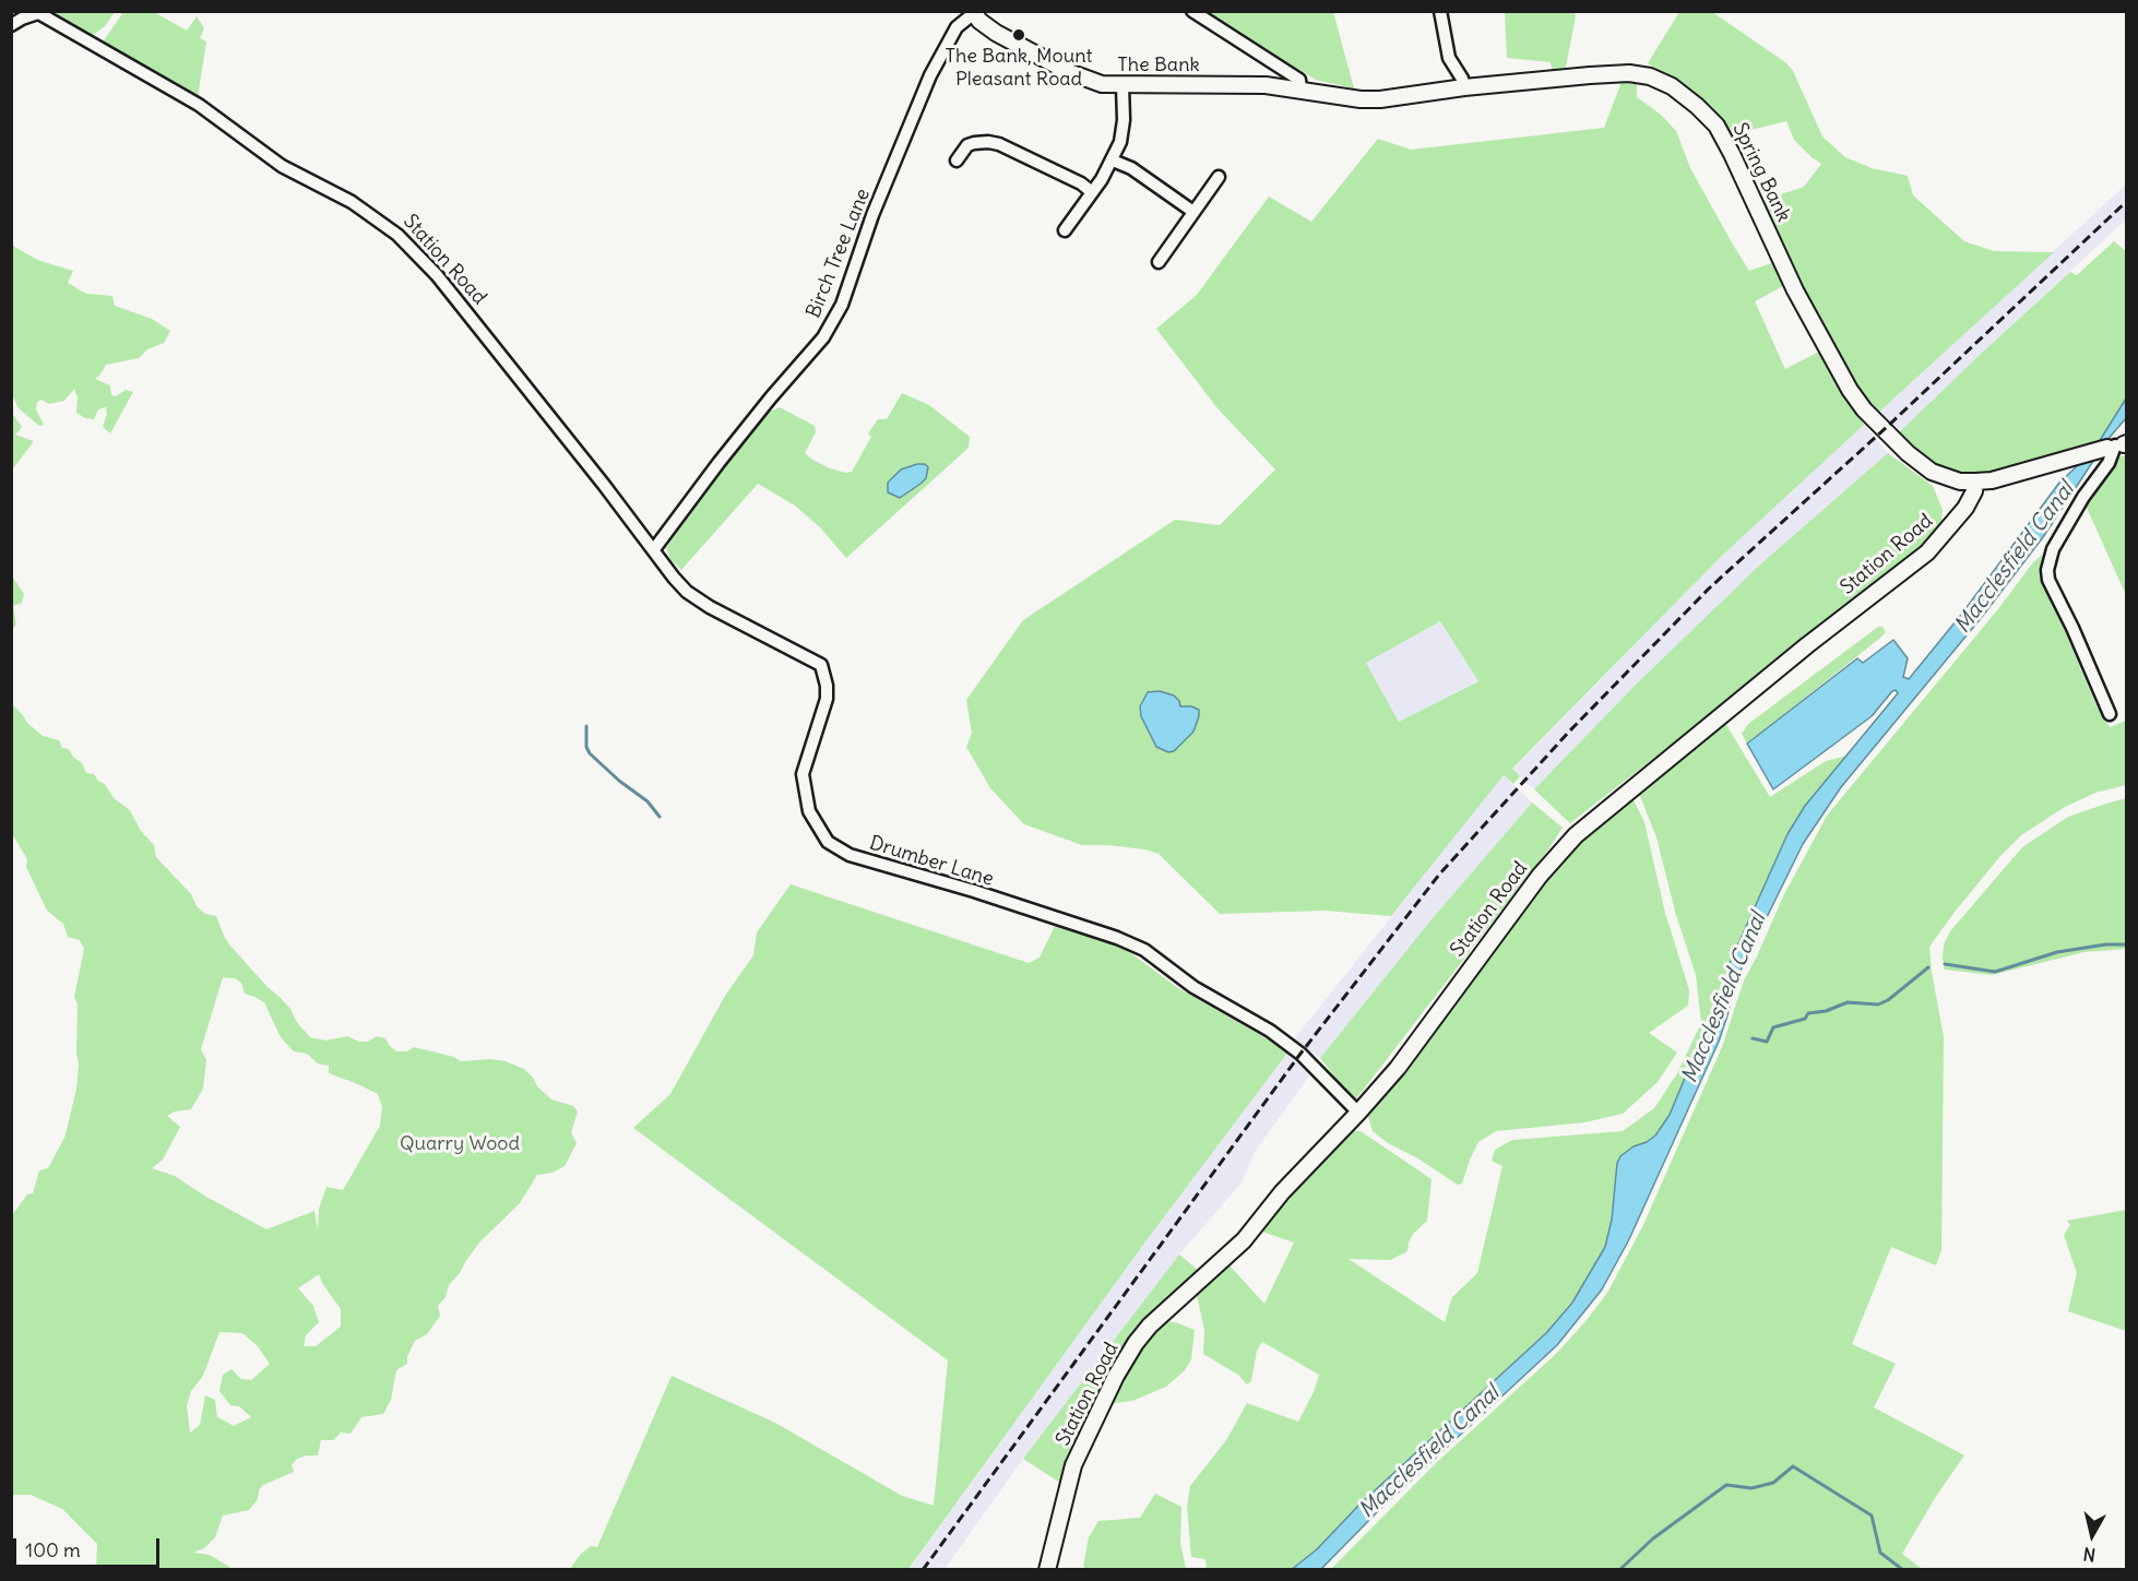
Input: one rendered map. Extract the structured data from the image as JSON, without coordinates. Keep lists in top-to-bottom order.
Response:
{
  "streets": {
    "street": [
      "The Bank",
      "Spring Bank",
      "Birch Tree Lane",
      "Station Road",
      "Drumber Lane"
    ]
  },
  "crossings": [
    ["The Bank", "Spring Bank"],
    ["The Bank", "Birch Tree Lane"],
    ["Spring Bank", "Station Road"],
    ["Birch Tree Lane", "Station Road"],
    ["Birch Tree Lane", "Drumber Lane"],
    ["Station Road", "Drumber Lane"]
  ],
  "water": ["Macclesfield Canal"],
  "parks": ["Quarry Wood"],
  "places": ["The Bank, Mount Pleasant Road"],
  "scale_bar": "100 m",
  "north": "bottom"
}
